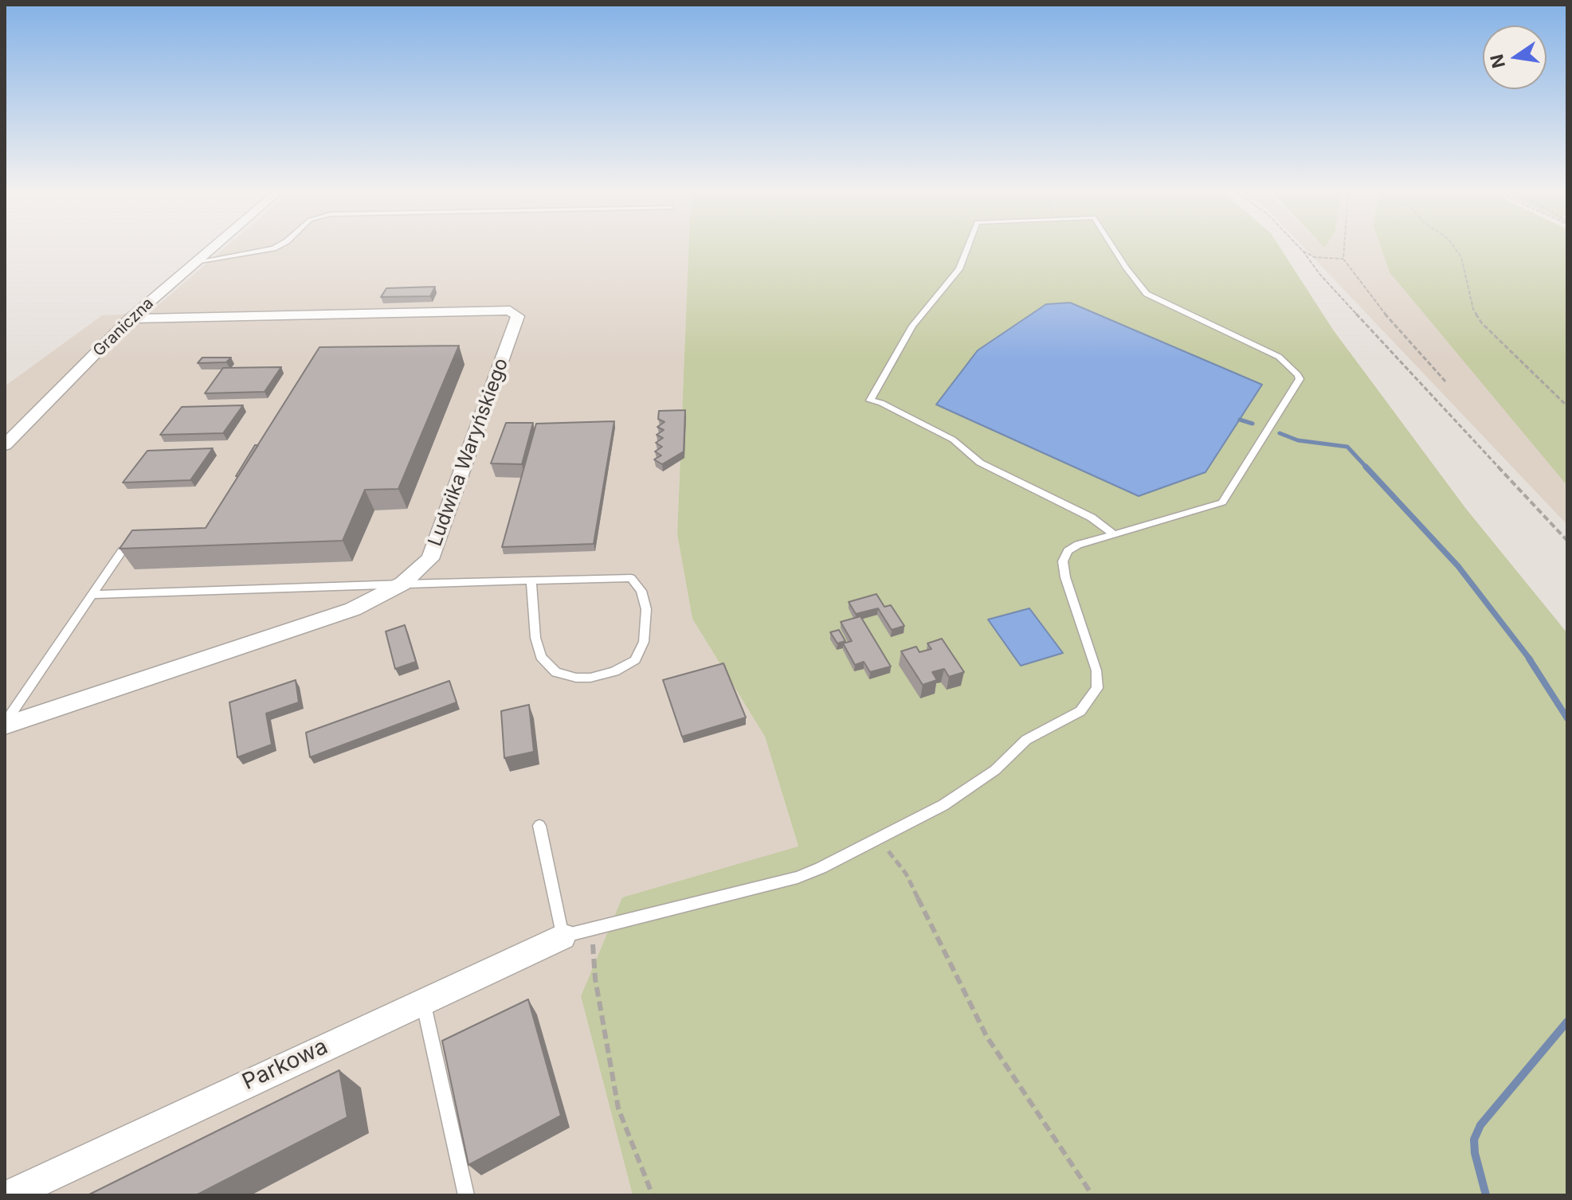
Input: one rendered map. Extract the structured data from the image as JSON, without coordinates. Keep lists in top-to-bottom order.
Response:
{
  "streets": {
    "street": ["Graniczna", "Ludwika Waryńskiego", "Parkowa"]
  },
  "crossings": [
    ["Graniczna", "Ludwika Waryńskiego"]
  ],
  "north": "left"
}
